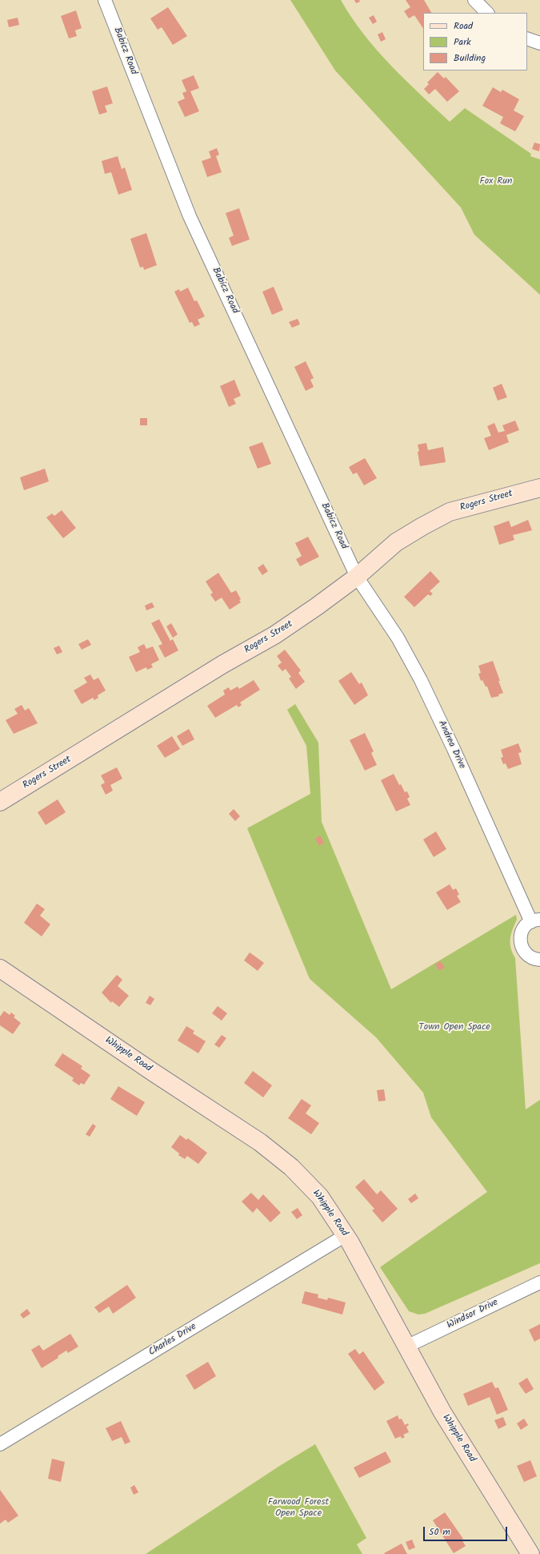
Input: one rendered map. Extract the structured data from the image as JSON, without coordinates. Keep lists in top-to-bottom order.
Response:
{
  "streets": {
    "main road": ["Rogers Street", "Whipple Road"],
    "street": [
      "Babicz Road",
      "Andrea Drive",
      "Windsor Drive",
      "Charles Drive"
    ]
  },
  "crossings": [
    ["Babicz Road", "Rogers Street"],
    ["Babicz Road", "Andrea Drive"],
    ["Rogers Street", "Andrea Drive"],
    ["Whipple Road", "Windsor Drive"],
    ["Whipple Road", "Charles Drive"]
  ],
  "parks": ["Fox Run", "Town Open Space", "Farwood Forest Open Space"],
  "legend": ["Road", "Park", "Building"],
  "scale_bar": "50 m"
}
